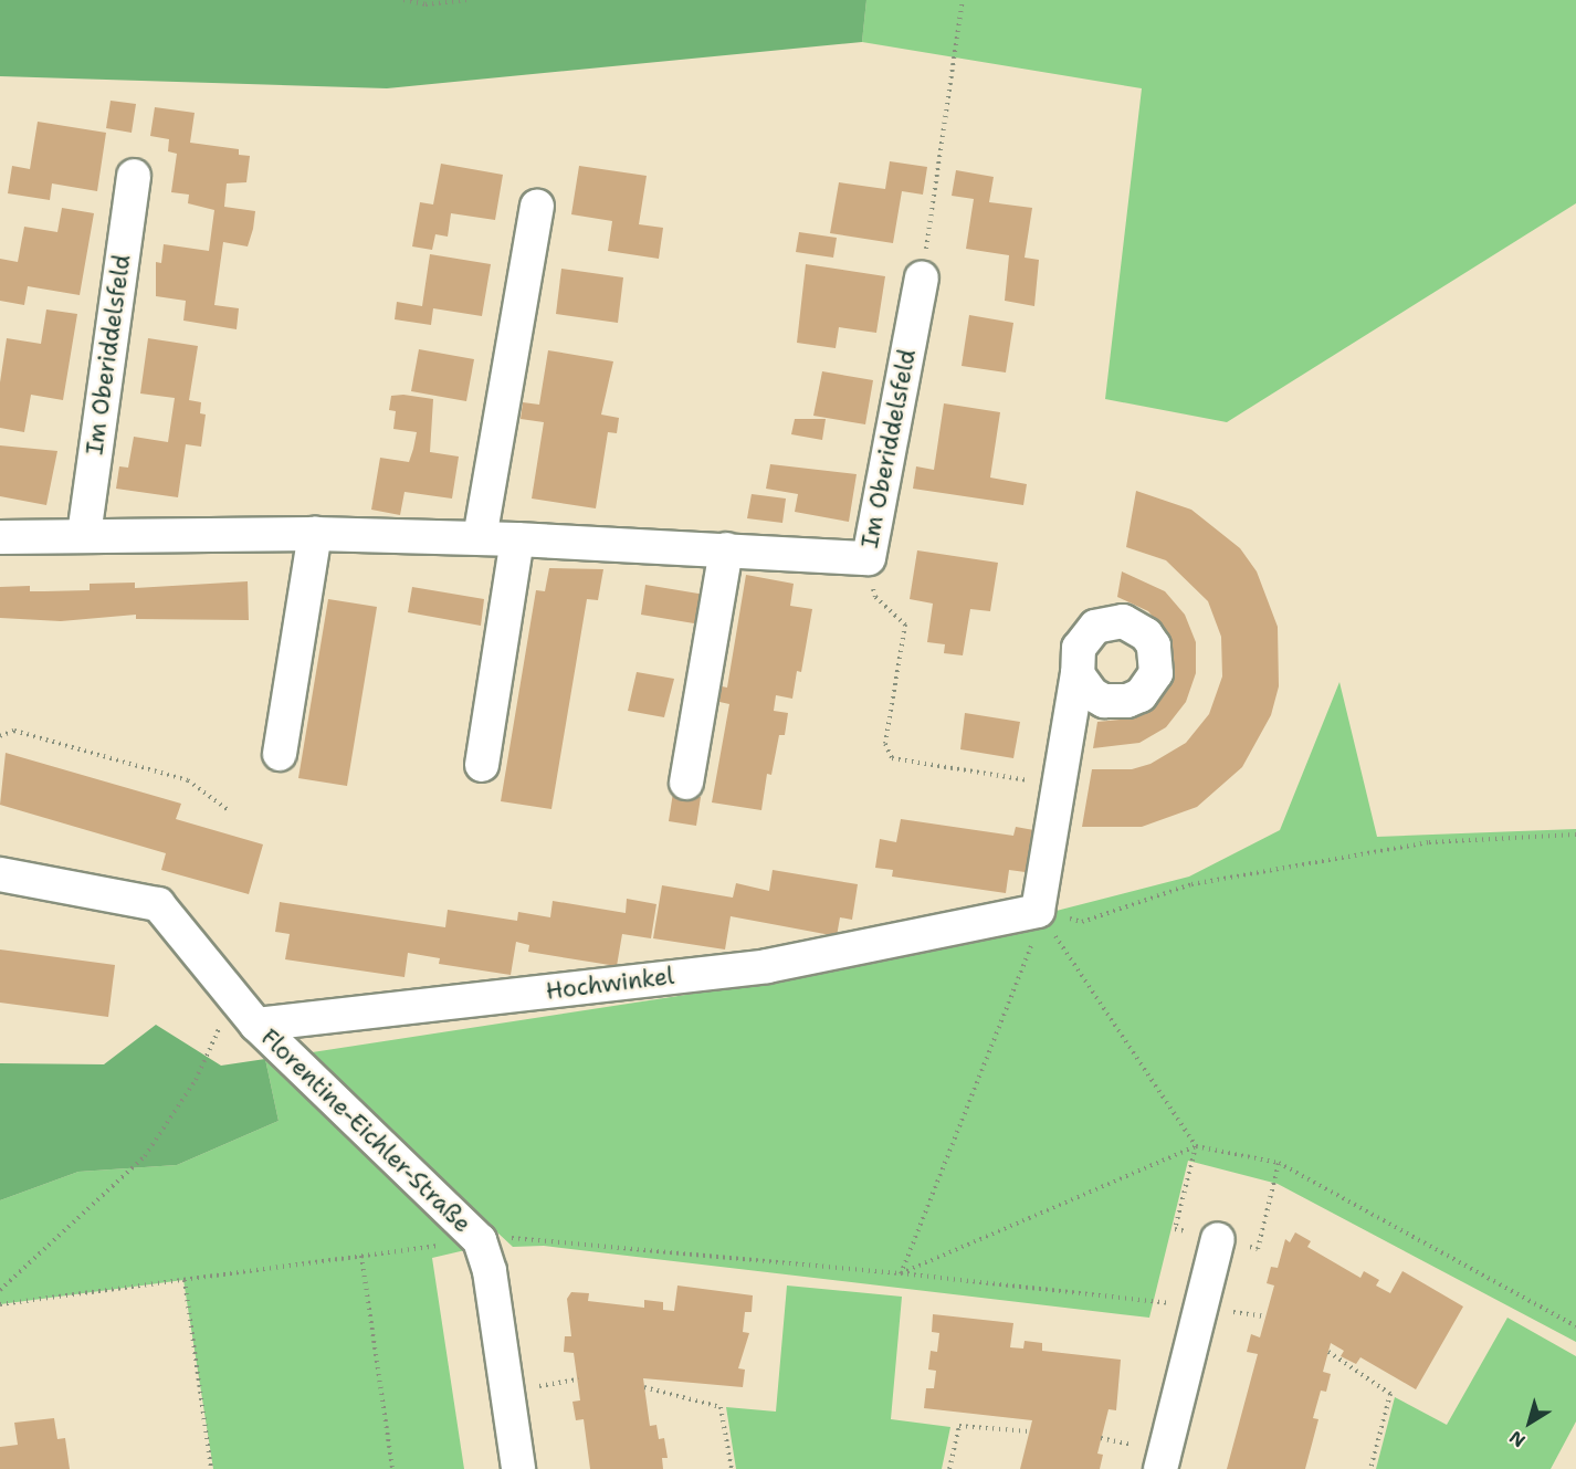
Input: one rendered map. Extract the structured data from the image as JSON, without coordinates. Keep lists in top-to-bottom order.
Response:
{
  "streets": {
    "street": ["Im Oberiddelsfeld", "Hochwinkel", "Florentine-Eichler-Straße"]
  },
  "crossings": [
    ["Hochwinkel", "Florentine-Eichler-Straße"]
  ],
  "north": "bottom left"
}
